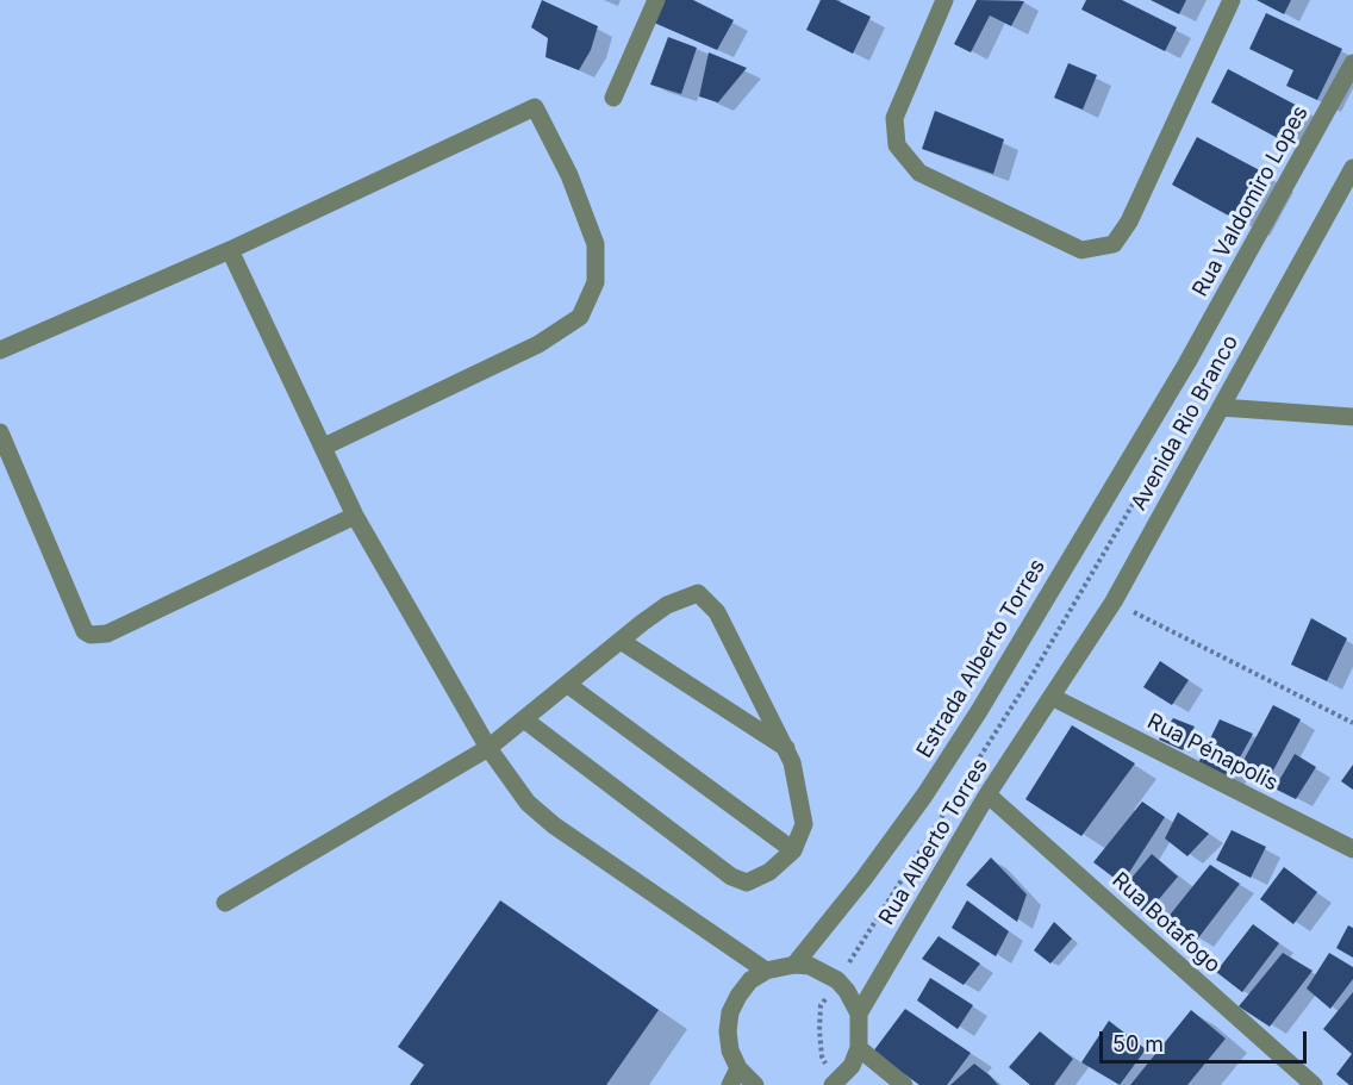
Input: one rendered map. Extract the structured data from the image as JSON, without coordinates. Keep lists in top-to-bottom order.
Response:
{
  "streets": {
    "street": [
      "Rua Valdomiro Lopes",
      "Avenida Rio Branco",
      "Estrada Alberto Torres",
      "Rua Pénapolis",
      "Rua Alberto Torres",
      "Rua Botafogo"
    ]
  },
  "crossings": [
    ["Rua Valdomiro Lopes", "Estrada Alberto Torres"],
    ["Avenida Rio Branco", "Rua Pénapolis"],
    ["Avenida Rio Branco", "Rua Alberto Torres"],
    ["Rua Pénapolis", "Rua Alberto Torres"],
    ["Rua Alberto Torres", "Rua Botafogo"]
  ],
  "scale_bar": "50 m"
}
